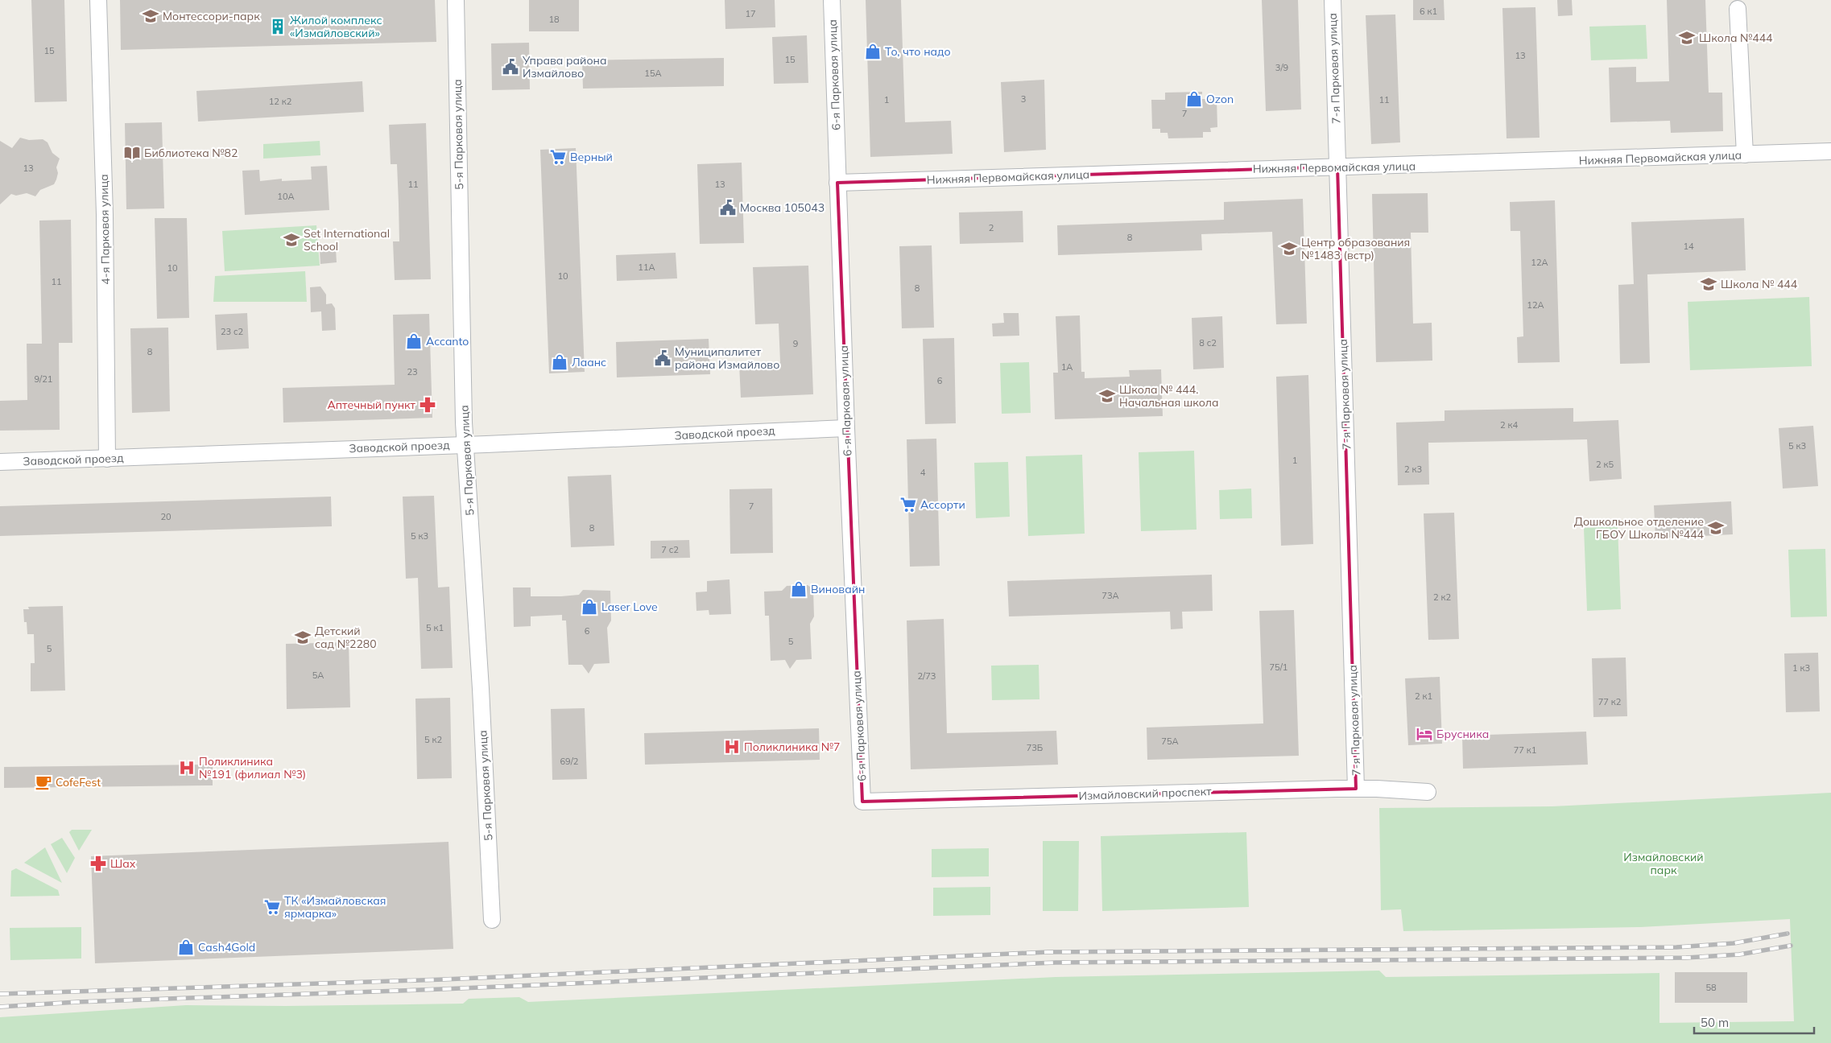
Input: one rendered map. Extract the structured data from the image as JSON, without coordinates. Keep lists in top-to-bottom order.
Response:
{
  "streets": {
    "street": [
      "7-я Парковая улица",
      "6-я Парковая улица",
      "5-я Парковая улица",
      "Нижняя Первомайская улица",
      "4-я Парковая улица",
      "Заводской проезд",
      "Измайловский проспект"
    ]
  },
  "crossings": [
    ["7-я Парковая улица", "Нижняя Первомайская улица"],
    ["7-я Парковая улица", "Измайловский проспект"],
    ["6-я Парковая улица", "Нижняя Первомайская улица"],
    ["6-я Парковая улица", "Заводской проезд"],
    ["6-я Парковая улица", "Измайловский проспект"],
    ["5-я Парковая улица", "Заводской проезд"],
    ["4-я Парковая улица", "Заводской проезд"]
  ],
  "parks": ["Измайловский парк"],
  "places": {
    "school or university": [
      "Монтессори-парк",
      "Школа №444",
      "Set International School",
      "Центр образования №1483 (встр)",
      "Школа № 444",
      "Школа № 444. Начальная школа",
      "Дошкольное отделение ГБОУ Школы №444",
      "Детский сад №2280"
    ],
    "building": ["Жилой комплекс «Измайловский»"],
    "shop": [
      "То, что надо",
      "Ozon",
      "Accanto",
      "Лаанс",
      "Виновайн",
      "Laser Love",
      "Cash4Gold"
    ],
    "public building": ["Управа района Измайлово", "Москва 105043", "Муниципалитет района Измайлово"],
    "library": ["Библиотека №82"],
    "supermarket": ["Верный", "Ассорти", "ТК «Измайловская ярмарка»"],
    "pharmacy": ["Аптечный пункт", "Шах"],
    "hotel": ["Брусника"],
    "hospital": ["Поликлиника №7", "Поликлиника №191 (филиал №3)"],
    "cafe": ["CofeFest"]
  },
  "house_numbers": [
    "6 к1",
    "17",
    "18",
    "15",
    "13",
    "15",
    "3/9",
    "15А",
    "3",
    "1",
    "11",
    "12 к2",
    "7",
    "13",
    "11",
    "13",
    "10А",
    "2",
    "8",
    "14",
    "12А",
    "11А",
    "10",
    "10",
    "11",
    "8",
    "12А",
    "23 с2",
    "8 с2",
    "9",
    "8",
    "1А",
    "23",
    "9/21",
    "6",
    "2 к4",
    "5 к3",
    "1",
    "2 к5",
    "2 к3",
    "4",
    "7",
    "20",
    "8",
    "5 к3",
    "7 с2",
    "73А",
    "2 к2",
    "5 к1",
    "6",
    "5",
    "5",
    "75/1",
    "1 к3",
    "5А",
    "2/73",
    "2 к1",
    "77 к2",
    "5 к2",
    "75А",
    "73Б",
    "77 к1",
    "69/2",
    "58"
  ],
  "scale_bar": "50 m"
}
